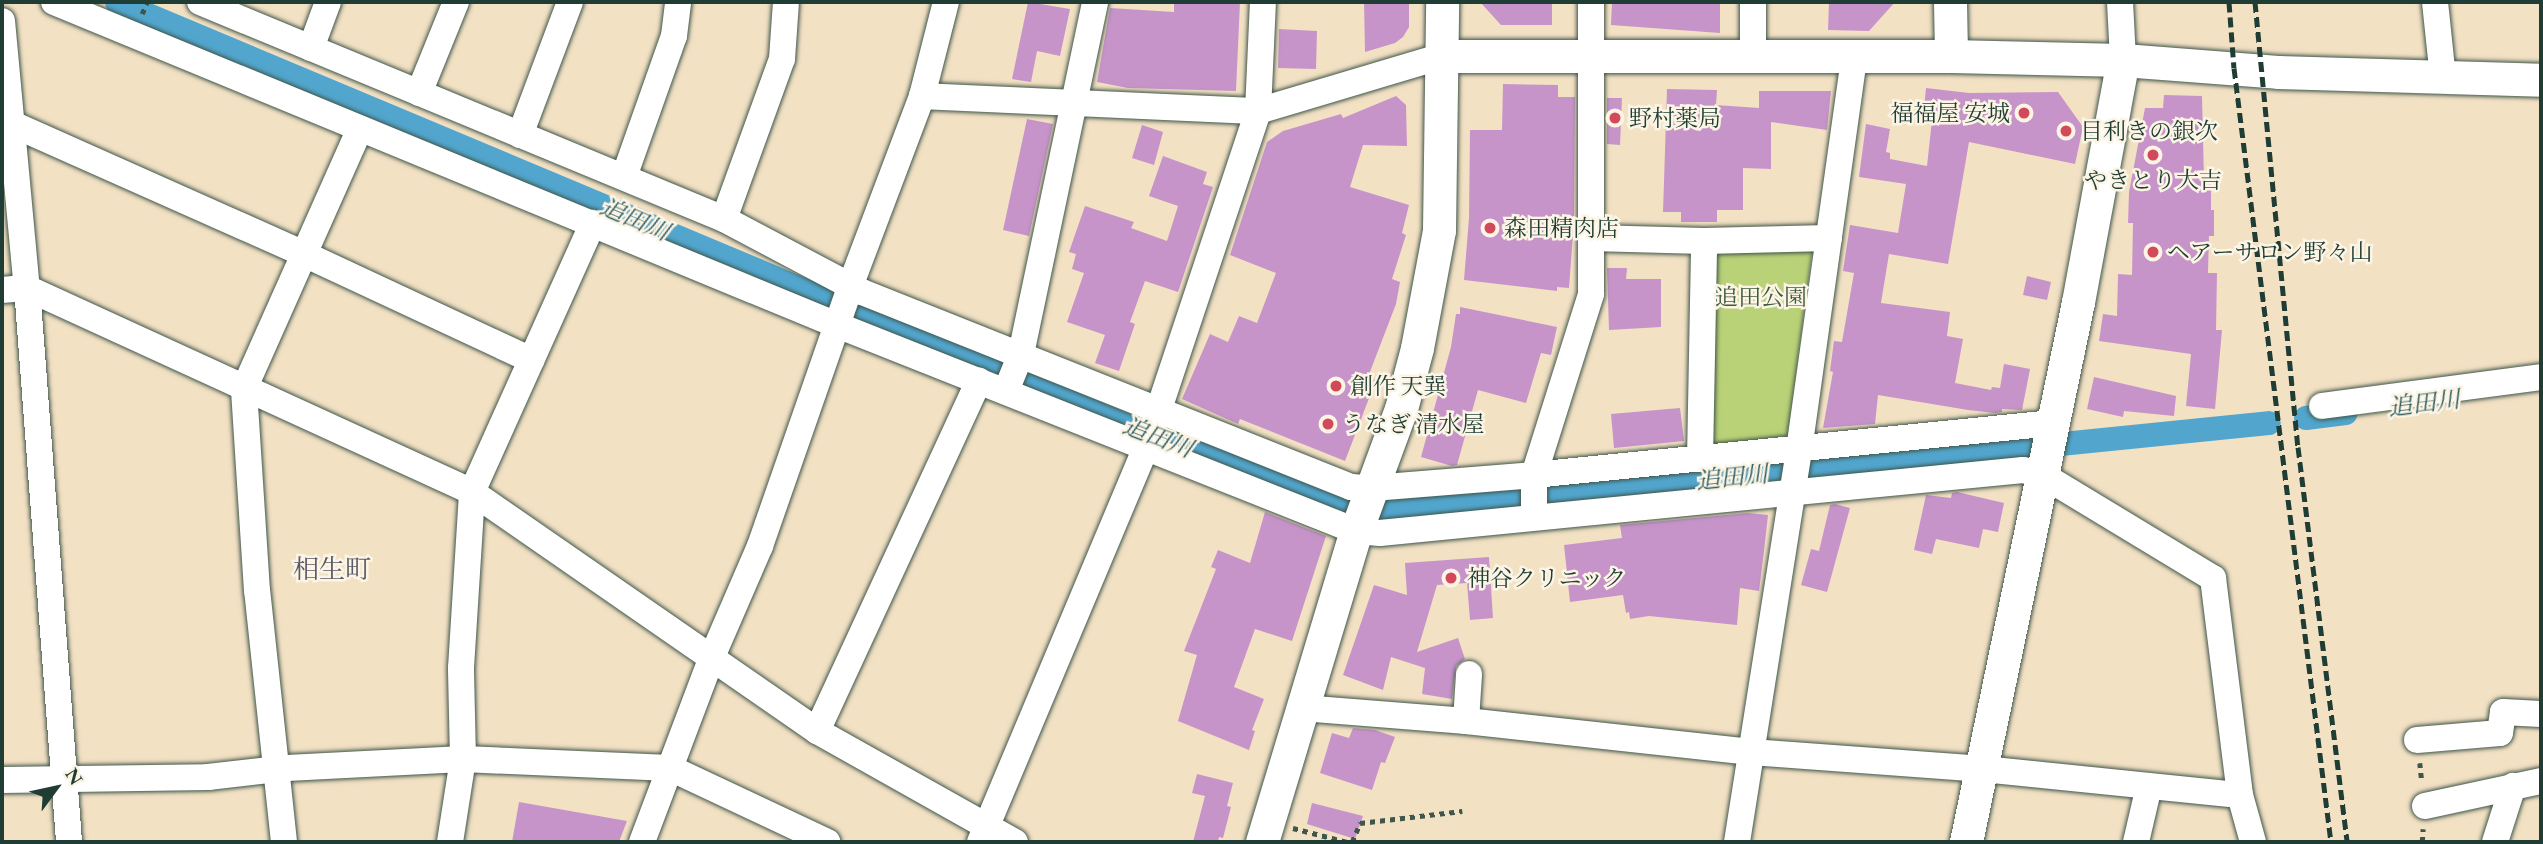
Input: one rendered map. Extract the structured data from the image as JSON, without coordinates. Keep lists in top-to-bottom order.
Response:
{
  "districts": ["相生町"],
  "water": ["追田川"],
  "parks": ["追田公園"],
  "places": [
    "福福屋 安城",
    "野村薬局",
    "目利きの銀次",
    "やきとり大吉",
    "森田精肉店",
    "ヘアーサロン野々山",
    "創作 天巽",
    "うなぎ 清水屋",
    "神谷クリニック"
  ],
  "north": "top right"
}
